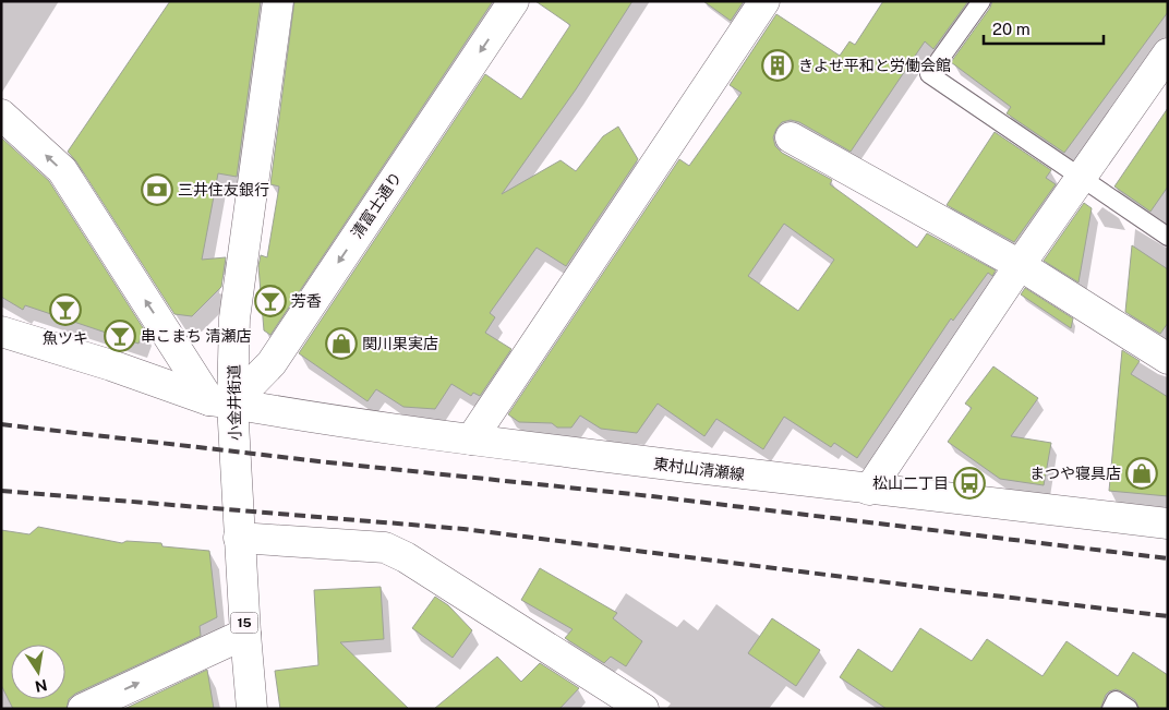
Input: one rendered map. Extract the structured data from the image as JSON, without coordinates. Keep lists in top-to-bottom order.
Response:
{
  "streets": {
    "street": [
      "清富士通り",
      "小金井街道",
      "東村山清瀬線",
      "15"
    ]
  },
  "crossings": [
    ["清富士通り", "小金井街道"],
    ["清富士通り", "東村山清瀬線"],
    ["小金井街道", "東村山清瀬線"]
  ],
  "places": {
    "building": ["きよせ平和と労働会館"],
    "bank": ["三井住友銀行"],
    "bar": ["芳香", "魚ツキ", "串こまち 清瀬店"],
    "shop": ["関川果実店", "まつや寝具店"],
    "bus stop": ["松山二丁目"]
  },
  "scale_bar": "20 m",
  "north": "bottom"
}
